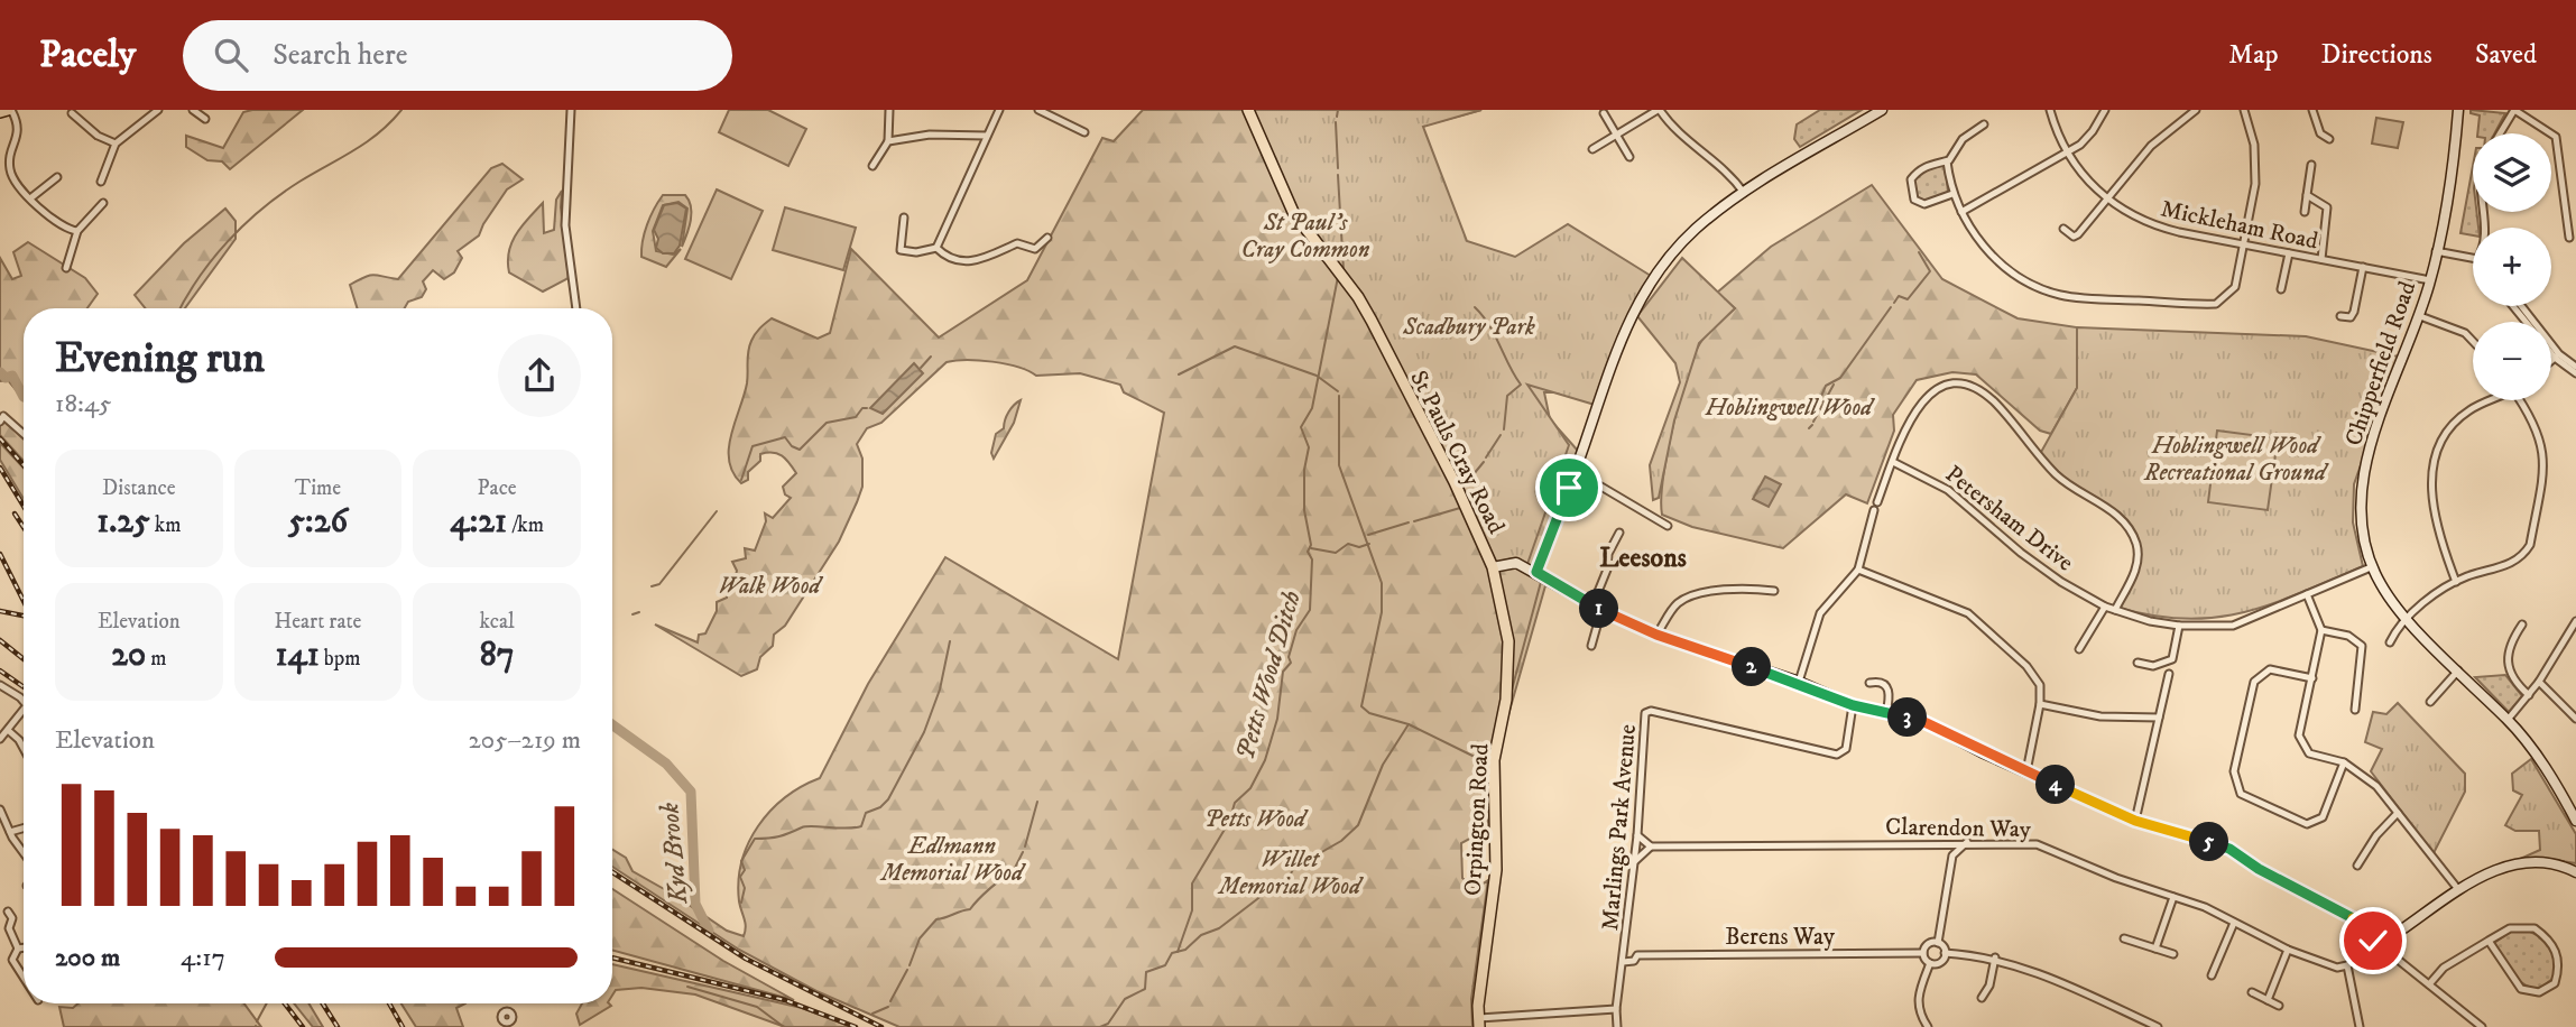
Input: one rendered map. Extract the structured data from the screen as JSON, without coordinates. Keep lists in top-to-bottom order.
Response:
{
  "streets": {
    "main road": ["St Pauls Cray Road", "Orpington Road"],
    "street": [
      "Mickleham Road",
      "Chipperfield Road",
      "Petersham Drive",
      "Marlings Park Avenue",
      "Clarendon Way",
      "Berens Way"
    ]
  },
  "crossings": [
    ["Mickleham Road", "Chipperfield Road"],
    ["Chipperfield Road", "Petersham Drive"],
    ["St Pauls Cray Road", "Orpington Road"],
    ["Marlings Park Avenue", "Berens Way"]
  ],
  "districts": ["Leesons"],
  "water": ["Petts Wood Ditch", "Kyd Brook"],
  "parks": [
    "St Paul's Cray Common",
    "Scadbury Park",
    "Hoblingwell Wood",
    "Hoblingwell Wood Recreational Ground",
    "Walk Wood",
    "Petts Wood",
    "Edlmann Memorial Wood",
    "Willet Memorial Wood"
  ],
  "page": {
    "header": "Pacely",
    "search": "Search here",
    "nav": ["Map", "Directions", "Saved"],
    "map_buttons": ["+", "−"],
    "heading": ["Evening run", "18:45"],
    "stats": [
      ["Distance", "1.25 km"],
      ["Time", "5:26"],
      ["Pace", "4:21 /km"],
      ["Elevation", "20 m"],
      ["Heart rate", "141 bpm"],
      ["kcal", "87"]
    ],
    "pins": [
      "1",
      "2",
      "3",
      "4",
      "5"
    ],
    "chart": ["Elevation", "205–219 m"],
    "list": [
      {
        "name": "200 m",
        "note": "4:17"
      }
    ]
  }
}
